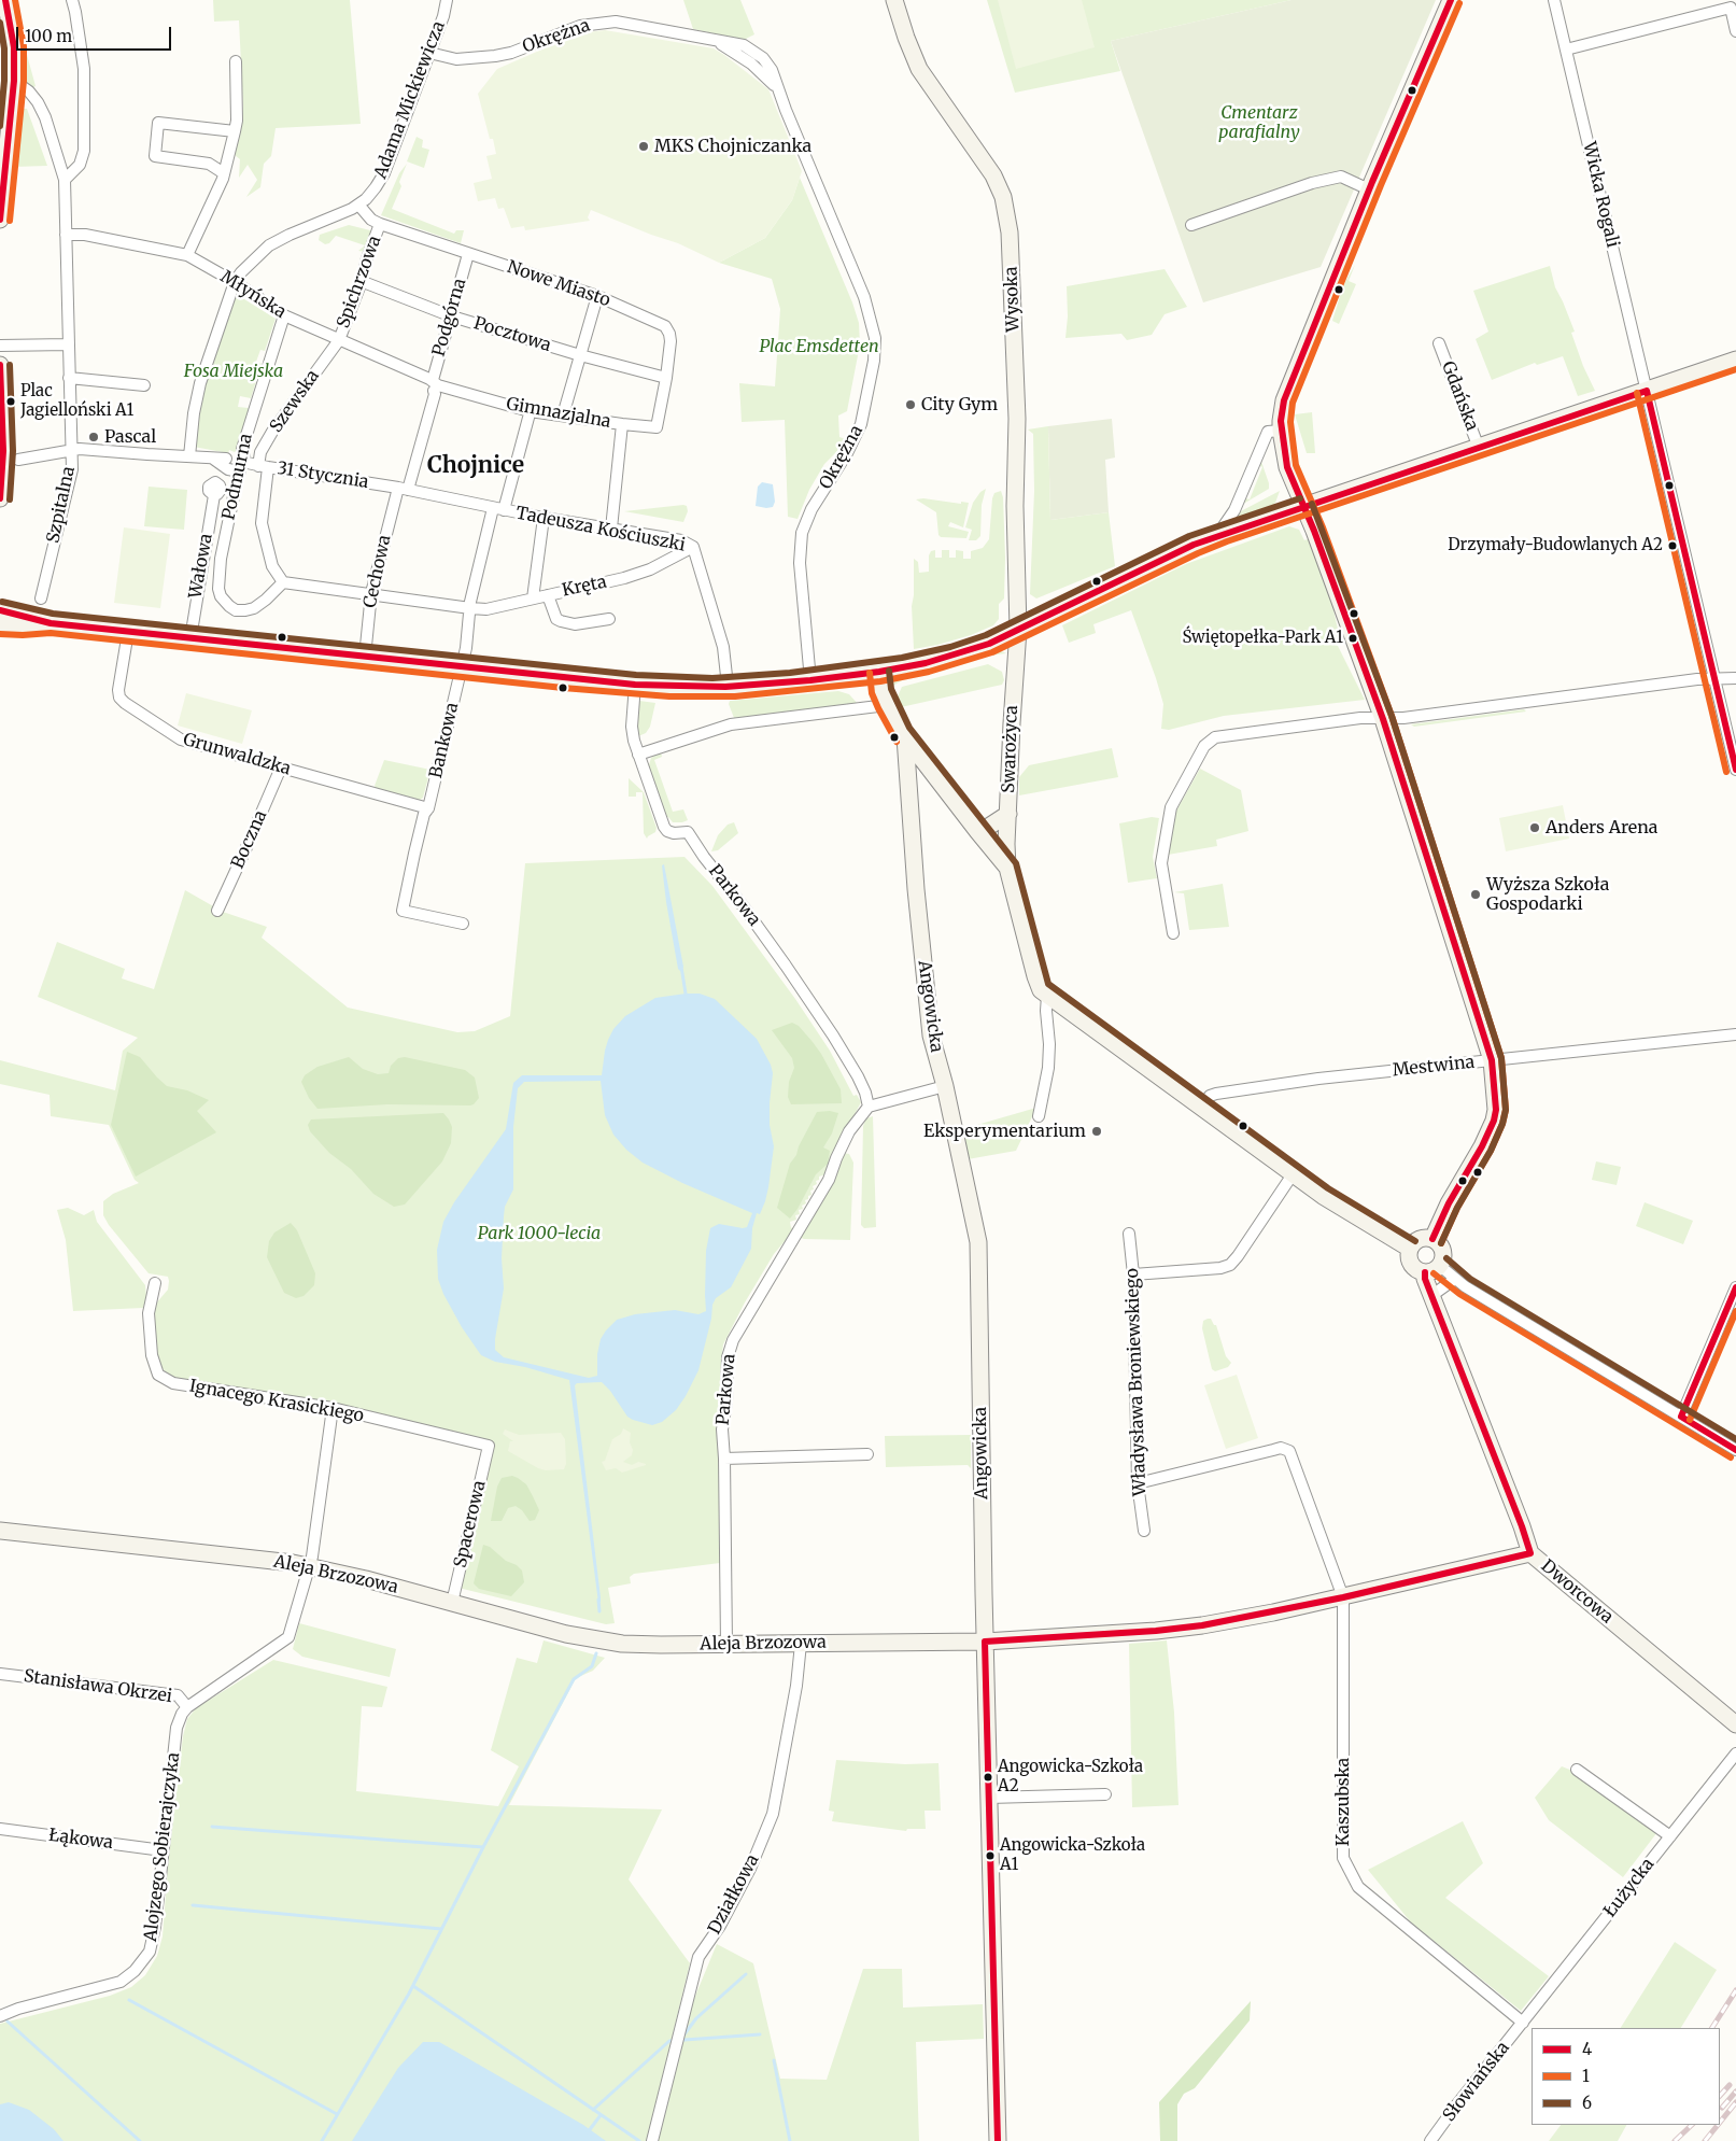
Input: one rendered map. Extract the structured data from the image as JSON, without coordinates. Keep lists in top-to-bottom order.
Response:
{
  "streets": {
    "street": [
      "Okrężna",
      "Adama Mickiewicza",
      "Wicka Rogali",
      "Spichrzowa",
      "Nowe Miasto",
      "Młyńska",
      "Wysoka",
      "Podgórna",
      "Pocztowa",
      "Gdańska",
      "Szewska",
      "Gimnazjalna",
      "31 Stycznia",
      "Podmurna",
      "Szpitalna",
      "Tadeusza Kościuszki",
      "Wałowa",
      "Cechowa",
      "Kręta",
      "Bankowa",
      "Swarożyca",
      "Grunwaldzka",
      "Boczna",
      "Parkowa",
      "Angowicka",
      "Mestwina",
      "Władysława Broniewskiego",
      "Ignacego Krasickiego",
      "Spacerowa",
      "Aleja Brzozowa",
      "Dworcowa",
      "Stanisława Okrzei",
      "Kaszubska",
      "Łąkowa",
      "Alojzego Sobierajczyka",
      "Łużycka",
      "Działkowa",
      "Słowiańska"
    ]
  },
  "crossings": [
    ["Okrężna", "Adama Mickiewicza"],
    ["Okrężna", "Gdańska"],
    ["Adama Mickiewicza", "Nowe Miasto"],
    ["Adama Mickiewicza", "Młyńska"],
    ["Wicka Rogali", "Gdańska"],
    ["Spichrzowa", "Nowe Miasto"],
    ["Spichrzowa", "Młyńska"],
    ["Spichrzowa", "Pocztowa"],
    ["Spichrzowa", "Szewska"],
    ["Nowe Miasto", "Podgórna"],
    ["Nowe Miasto", "Pocztowa"],
    ["Nowe Miasto", "Gimnazjalna"],
    ["Młyńska", "Podgórna"],
    ["Młyńska", "Szewska"],
    ["Młyńska", "Gimnazjalna"],
    ["Młyńska", "Podmurna"],
    ["Młyńska", "Szpitalna"],
    ["Wysoka", "Gdańska"],
    ["Wysoka", "Swarożyca"],
    ["Podgórna", "Pocztowa"],
    ["Podgórna", "Gimnazjalna"],
    ["Podgórna", "31 Stycznia"],
    ["Podgórna", "Cechowa"],
    ["Gdańska", "Wałowa"],
    ["Gdańska", "Cechowa"],
    ["Gdańska", "Bankowa"],
    ["Gdańska", "Swarożyca"],
    ["Gdańska", "Grunwaldzka"],
    ["Gdańska", "Parkowa"],
    ["Szewska", "31 Stycznia"],
    ["Szewska", "Podmurna"],
    ["Szewska", "Kręta"],
    ["31 Stycznia", "Podmurna"],
    ["31 Stycznia", "Szpitalna"],
    ["31 Stycznia", "Tadeusza Kościuszki"],
    ["31 Stycznia", "Cechowa"],
    ["31 Stycznia", "Bankowa"],
    ["Podmurna", "Kręta"],
    ["Tadeusza Kościuszki", "Kręta"],
    ["Tadeusza Kościuszki", "Bankowa"],
    ["Cechowa", "Kręta"],
    ["Kręta", "Bankowa"],
    ["Bankowa", "Grunwaldzka"],
    ["Grunwaldzka", "Boczna"],
    ["Parkowa", "Aleja Brzozowa"],
    ["Angowicka", "Aleja Brzozowa"],
    ["Władysława Broniewskiego", "Kaszubska"],
    ["Ignacego Krasickiego", "Spacerowa"],
    ["Ignacego Krasickiego", "Stanisława Okrzei"],
    ["Spacerowa", "Aleja Brzozowa"],
    ["Aleja Brzozowa", "Dworcowa"],
    ["Aleja Brzozowa", "Stanisława Okrzei"],
    ["Aleja Brzozowa", "Kaszubska"],
    ["Aleja Brzozowa", "Działkowa"],
    ["Stanisława Okrzei", "Alojzego Sobierajczyka"],
    ["Kaszubska", "Łużycka"],
    ["Kaszubska", "Słowiańska"],
    ["Łąkowa", "Alojzego Sobierajczyka"],
    ["Łużycka", "Słowiańska"]
  ],
  "districts": ["Chojnice"],
  "parks": [
    "Cmentarz parafialny",
    "Plac Emsdetten",
    "Fosa Miejska",
    "Park 1000-lecia"
  ],
  "places": [
    "MKS Chojniczanka",
    "Plac Jagielloński A1",
    "City Gym",
    "Pascal",
    "Drzymały-Budowlanych A2",
    "Świętopełka-Park A1",
    "Anders Arena",
    "Wyższa Szkoła Gospodarki",
    "Eksperymentarium",
    "Angowicka-Szkoła A2",
    "Angowicka-Szkoła A1"
  ],
  "lines": ["transit line 4", "transit line 1", "transit line 6"],
  "legend": ["4", "1", "6"],
  "scale_bar": "100 m"
}
